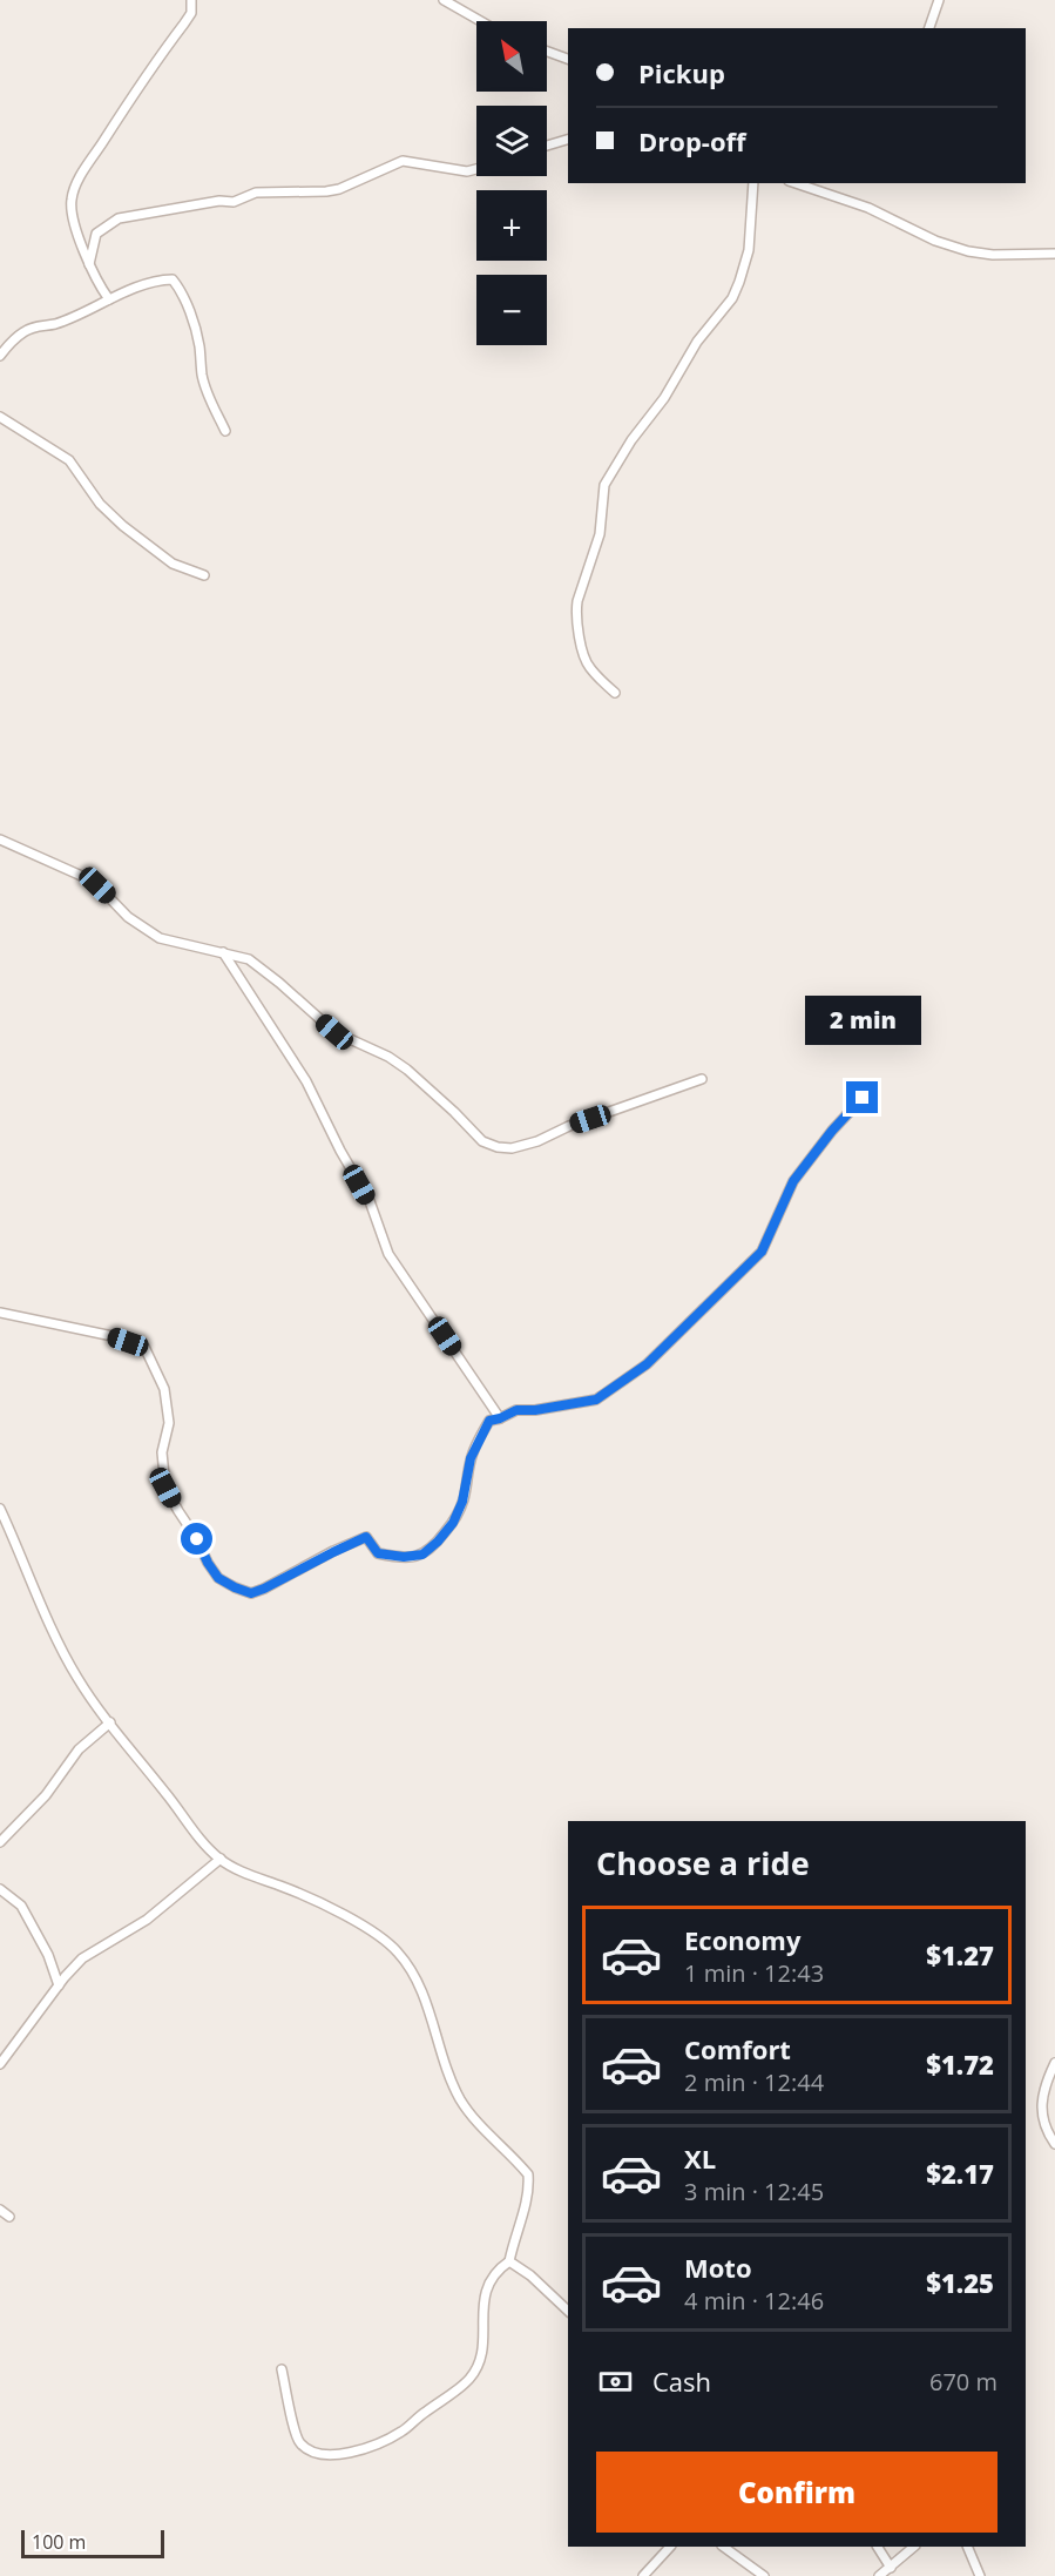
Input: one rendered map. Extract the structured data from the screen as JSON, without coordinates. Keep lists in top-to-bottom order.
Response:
{
  "scale_bar": "100 m",
  "north": "top left",
  "page": {
    "map_buttons": ["+", "−"],
    "banner": ["Pickup", "Drop-off"],
    "bubble": "2 min",
    "heading": "Choose a ride",
    "list": [
      {
        "name": "Economy",
        "note": "1 min · 12:43",
        "value": "$1.27"
      },
      {
        "name": "Comfort",
        "note": "2 min · 12:44",
        "value": "$1.72"
      },
      {
        "name": "XL",
        "note": "3 min · 12:45",
        "value": "$2.17"
      },
      {
        "name": "Moto",
        "note": "4 min · 12:46",
        "value": "$1.25"
      }
    ],
    "pay": ["Cash", "670 m"],
    "buttons": "Confirm",
    "scale": "100 m"
  }
}
